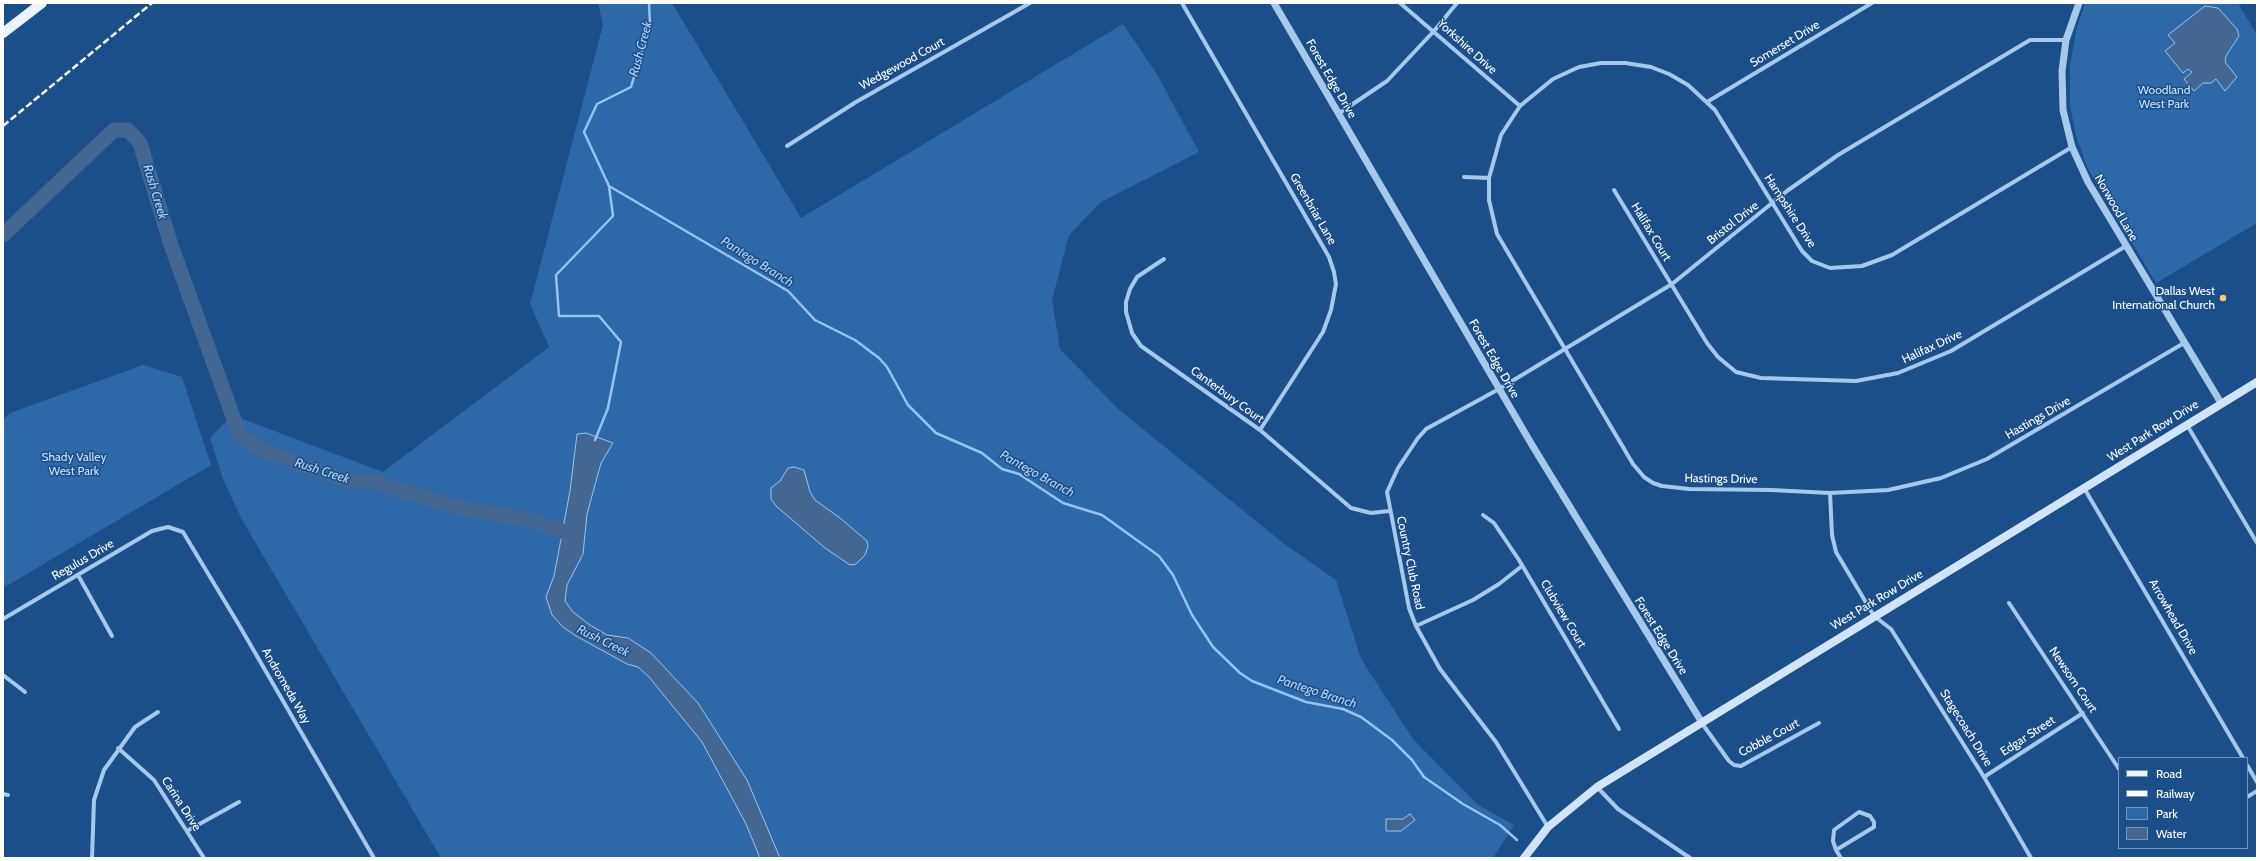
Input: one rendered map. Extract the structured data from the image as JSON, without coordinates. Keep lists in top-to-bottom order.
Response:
{
  "streets": {
    "main road": ["West Park Row Drive"],
    "street": [
      "Somerset Drive",
      "Yorkshire Drive",
      "Wedgewood Court",
      "Forest Edge Drive",
      "Norwood Lane",
      "Greenbriar Lane",
      "Hampshire Drive",
      "Bristol Drive",
      "Halifax Court",
      "Halifax Drive",
      "Canterbury Court",
      "Hastings Drive",
      "Regulus Drive",
      "Country Club Road",
      "Clubview Court",
      "Arrowhead Drive",
      "Newsom Court",
      "Andromeda Way",
      "Stagecoach Drive",
      "Edgar Street",
      "Cobble Court",
      "Carina Drive"
    ]
  },
  "crossings": [
    ["Somerset Drive", "Hampshire Drive"],
    ["Yorkshire Drive", "Hampshire Drive"],
    ["Yorkshire Drive", "Hastings Drive"],
    ["Forest Edge Drive", "Bristol Drive"],
    ["Forest Edge Drive", "West Park Row Drive"],
    ["Forest Edge Drive", "Country Club Road"],
    ["Forest Edge Drive", "Cobble Court"],
    ["Norwood Lane", "Hampshire Drive"],
    ["Norwood Lane", "Bristol Drive"],
    ["Norwood Lane", "Halifax Drive"],
    ["Norwood Lane", "Hastings Drive"],
    ["Norwood Lane", "West Park Row Drive"],
    ["Greenbriar Lane", "Canterbury Court"],
    ["Hampshire Drive", "Bristol Drive"],
    ["Hampshire Drive", "Hastings Drive"],
    ["Bristol Drive", "Halifax Court"],
    ["Bristol Drive", "Halifax Drive"],
    ["Bristol Drive", "Hastings Drive"],
    ["Bristol Drive", "Country Club Road"],
    ["Halifax Court", "Halifax Drive"],
    ["Canterbury Court", "Country Club Road"],
    ["West Park Row Drive", "Country Club Road"],
    ["West Park Row Drive", "Arrowhead Drive"],
    ["West Park Row Drive", "Stagecoach Drive"],
    ["West Park Row Drive", "Cobble Court"],
    ["Regulus Drive", "Andromeda Way"],
    ["Newsom Court", "Edgar Street"],
    ["Stagecoach Drive", "Edgar Street"]
  ],
  "water": ["Rush Creek", "Pantego Branch"],
  "parks": ["Woodland West Park", "Shady Valley West Park"],
  "places": ["Dallas West International Church"],
  "legend": [
    "Road",
    "Railway",
    "Park",
    "Water"
  ]
}
